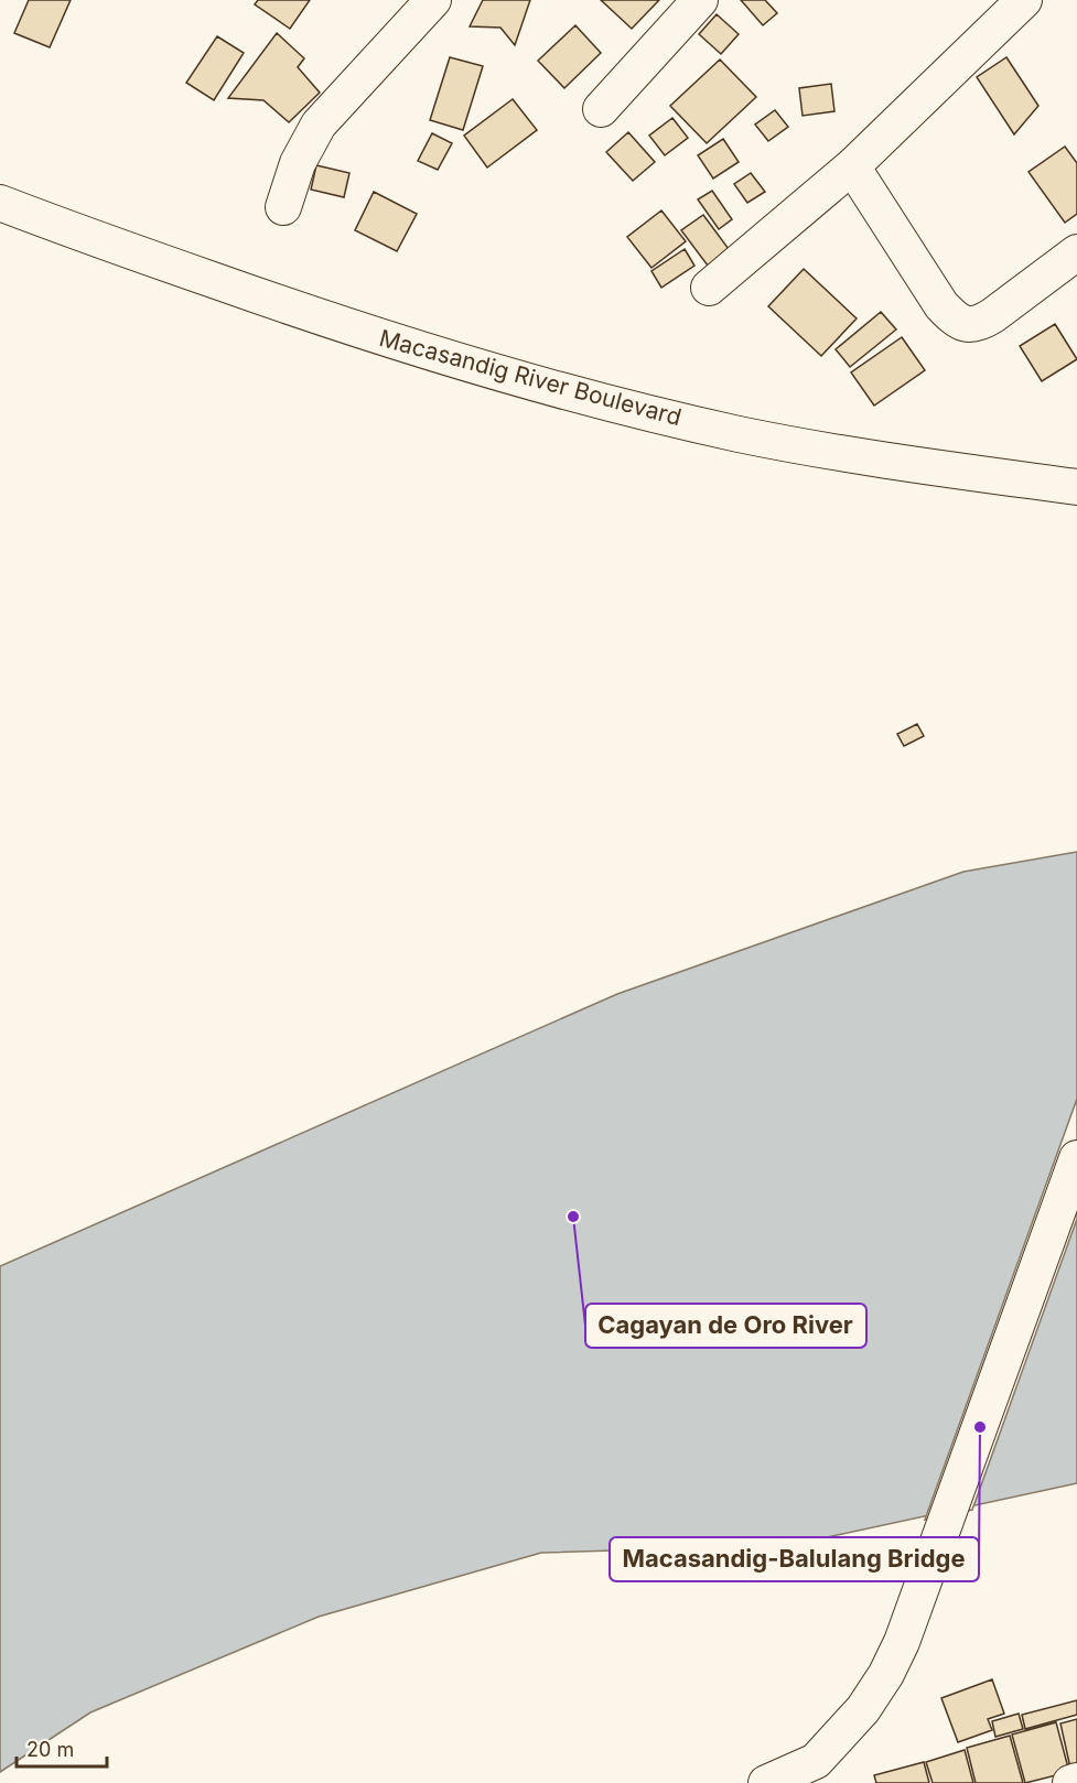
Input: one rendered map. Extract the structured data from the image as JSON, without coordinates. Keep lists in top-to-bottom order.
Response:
{
  "streets": {
    "street": ["Macasandig River Boulevard"]
  },
  "places": ["Cagayan de Oro River", "Macasandig-Balulang Bridge"],
  "scale_bar": "20 m"
}
